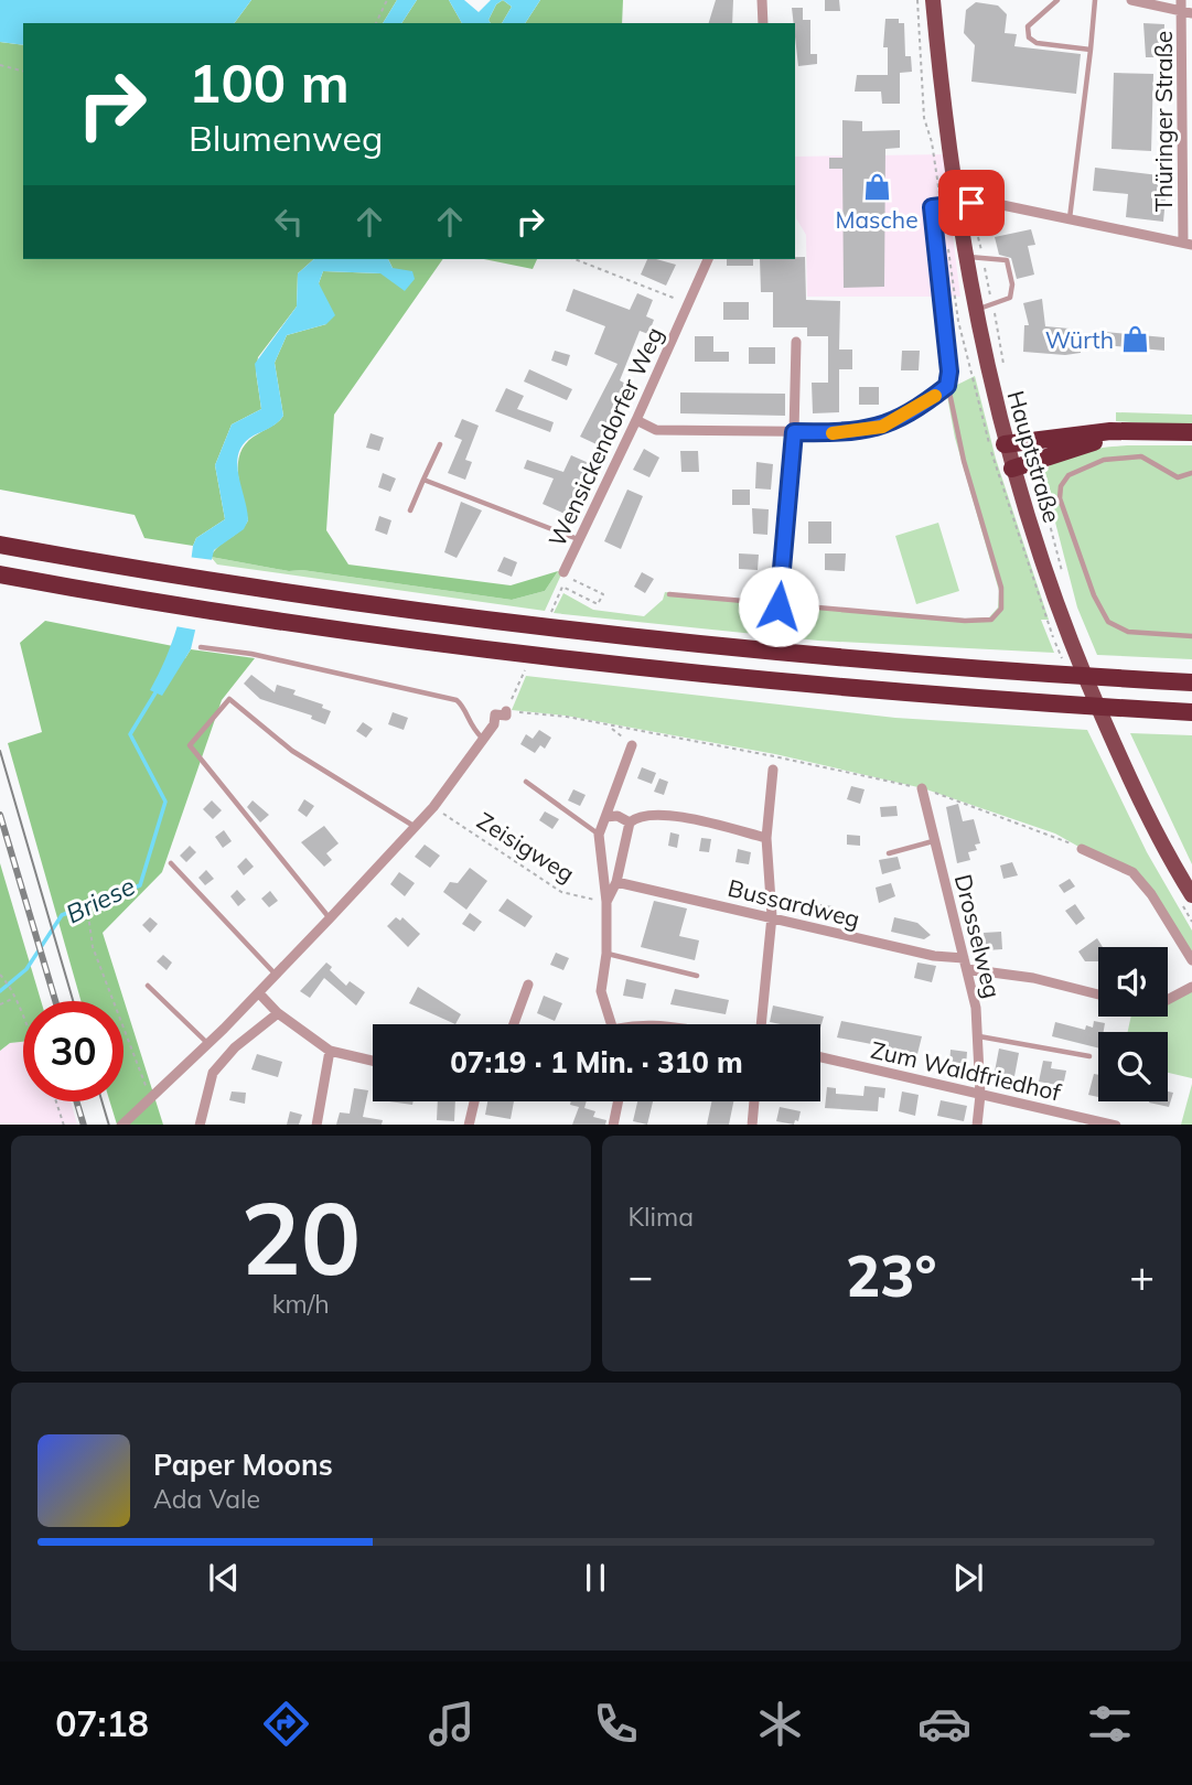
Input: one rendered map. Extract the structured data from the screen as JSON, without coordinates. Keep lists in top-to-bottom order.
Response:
{
  "streets": {
    "main road": ["Hauptstraße"],
    "street": [
      "Thüringer Straße",
      "Wensickendorfer Weg",
      "Bussardweg",
      "Drosselweg",
      "Zum Waldfriedhof"
    ],
    "path": ["Zeisigweg"]
  },
  "crossings": [
    ["Bussardweg", "Drosselweg"],
    ["Drosselweg", "Zum Waldfriedhof"]
  ],
  "water": ["Briese"],
  "places": {
    "shop": ["Masche", "Würth"]
  },
  "page": {
    "turn": ["100 m", "Blumenweg"],
    "limit": "30",
    "trip": "07:19 · 1 Min. · 310 m",
    "tile": [
      ["20", "km/h"],
      "Klima"
    ],
    "heat": ["−", "23°", "+"],
    "song": ["Paper Moons", "Ada Vale"],
    "tabs": "07:18"
  }
}
